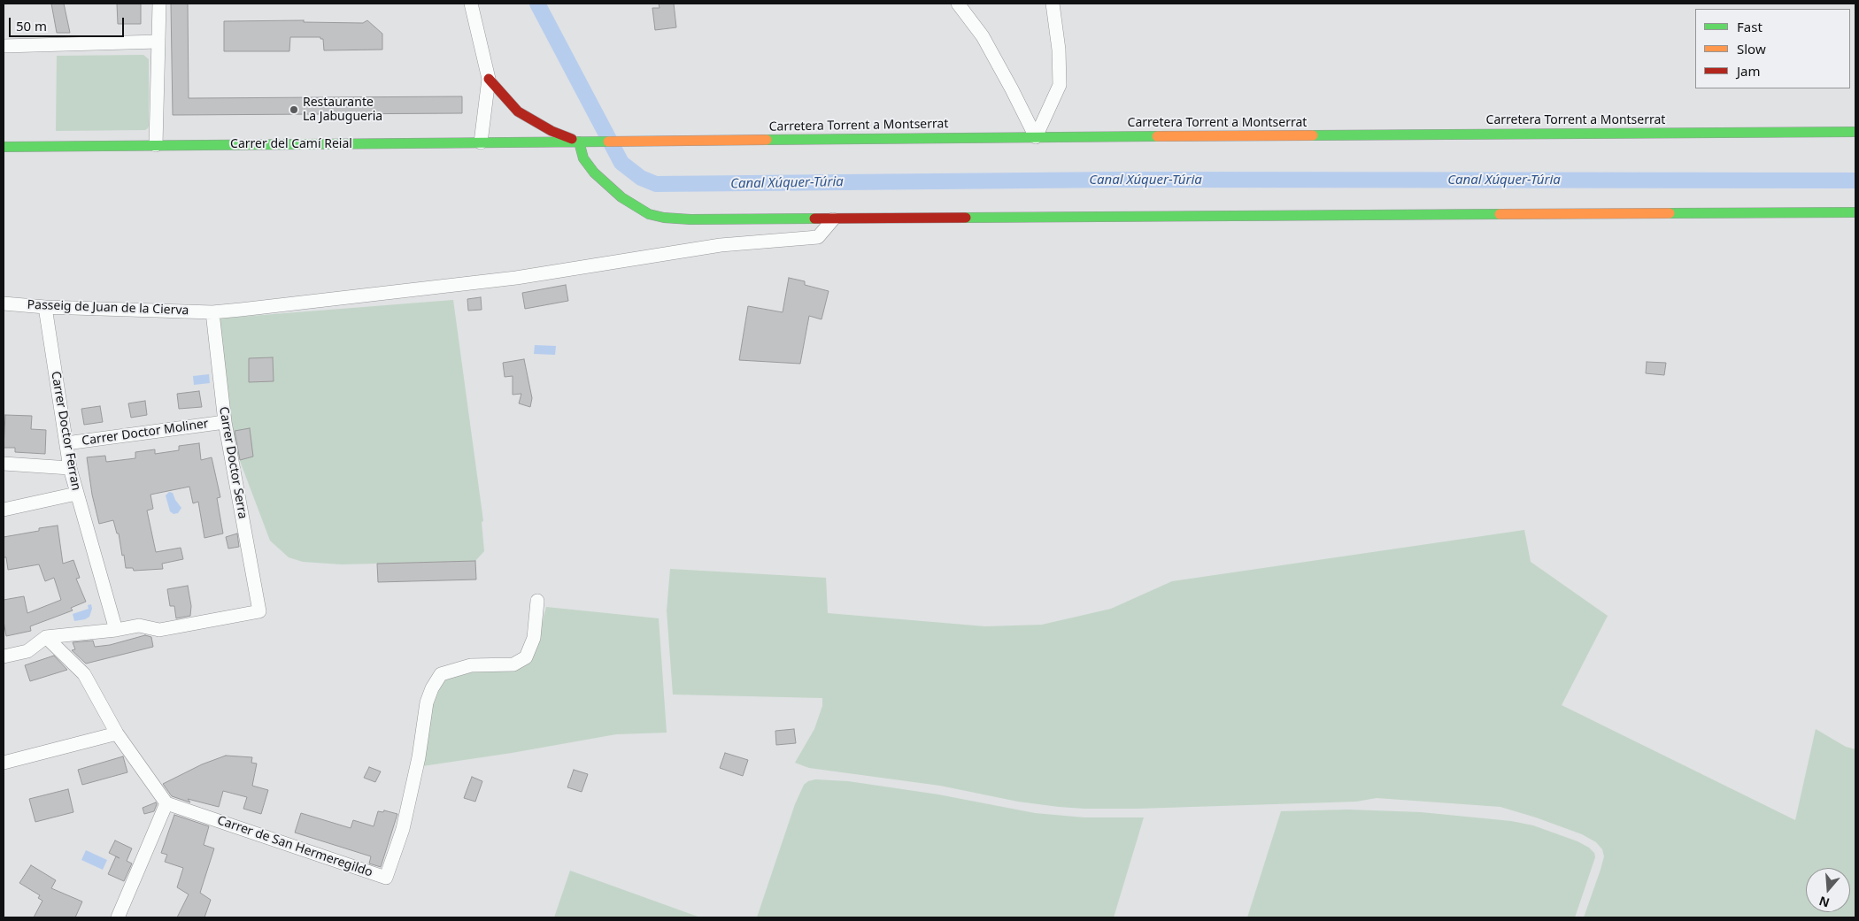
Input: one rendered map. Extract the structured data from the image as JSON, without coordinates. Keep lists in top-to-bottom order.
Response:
{
  "streets": {
    "main road": ["Carretera Torrent a Montserrat", "Carrer del Camí Reial"],
    "street": [
      "Passeig de Juan de la Cierva",
      "Carrer Doctor Ferran",
      "Carrer Doctor Moliner",
      "Carrer Doctor Serra",
      "Carrer de San Hermeregildo"
    ]
  },
  "crossings": [
    ["Carretera Torrent a Montserrat", "Carrer del Camí Reial"],
    ["Passeig de Juan de la Cierva", "Carrer Doctor Ferran"],
    ["Passeig de Juan de la Cierva", "Carrer Doctor Serra"],
    ["Carrer Doctor Ferran", "Carrer Doctor Moliner"],
    ["Carrer Doctor Ferran", "Carrer Doctor Serra"],
    ["Carrer Doctor Moliner", "Carrer Doctor Serra"]
  ],
  "water": ["Canal Xúquer-Túria"],
  "places": ["Restaurante La Jabugueria"],
  "legend": ["Fast", "Slow", "Jam"],
  "scale_bar": "50 m",
  "north": "bottom"
}
